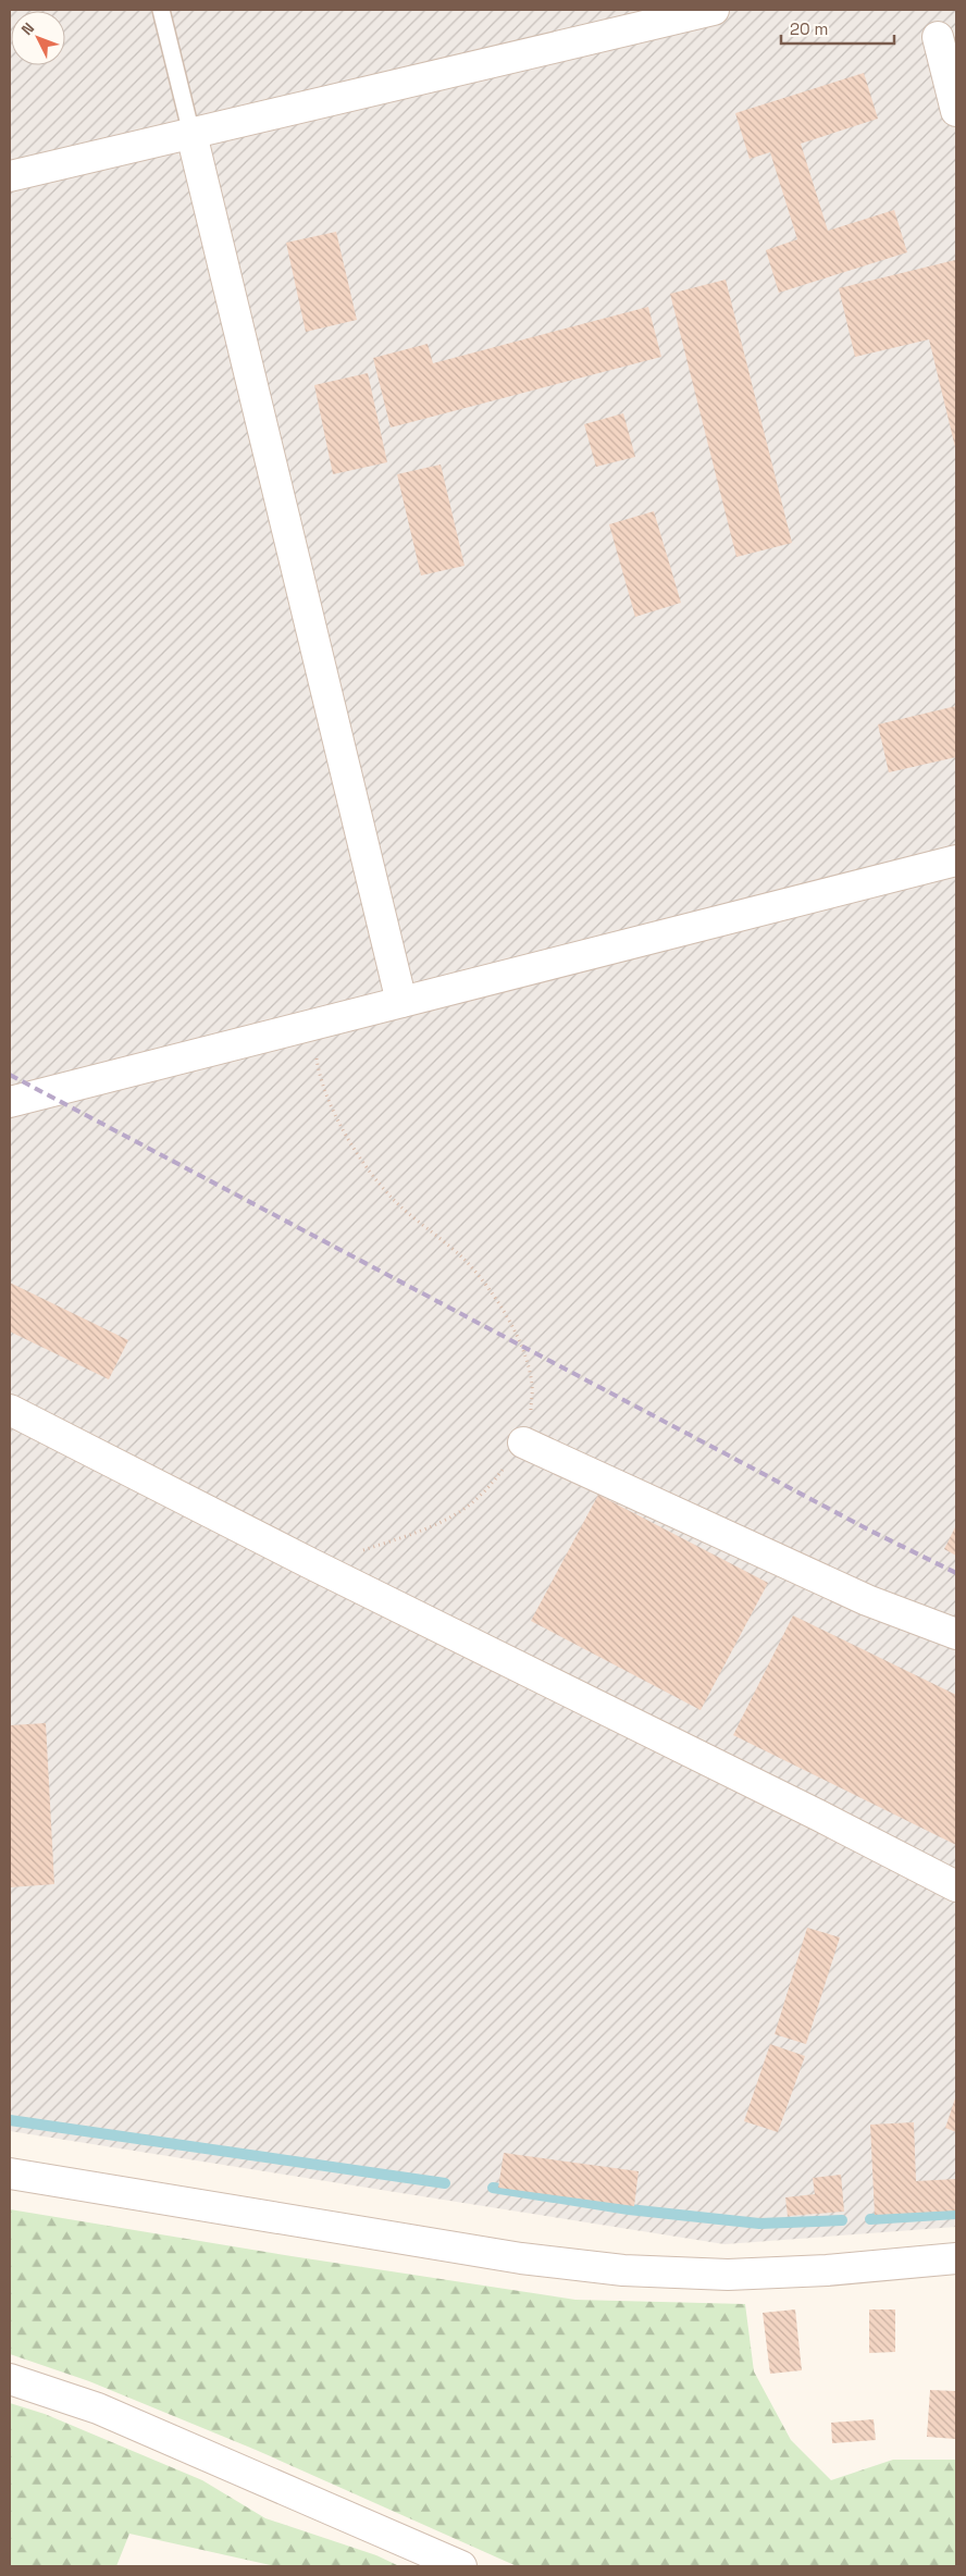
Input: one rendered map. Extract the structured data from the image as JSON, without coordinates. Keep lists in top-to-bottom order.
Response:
{
  "scale_bar": "20 m",
  "north": "top left"
}
